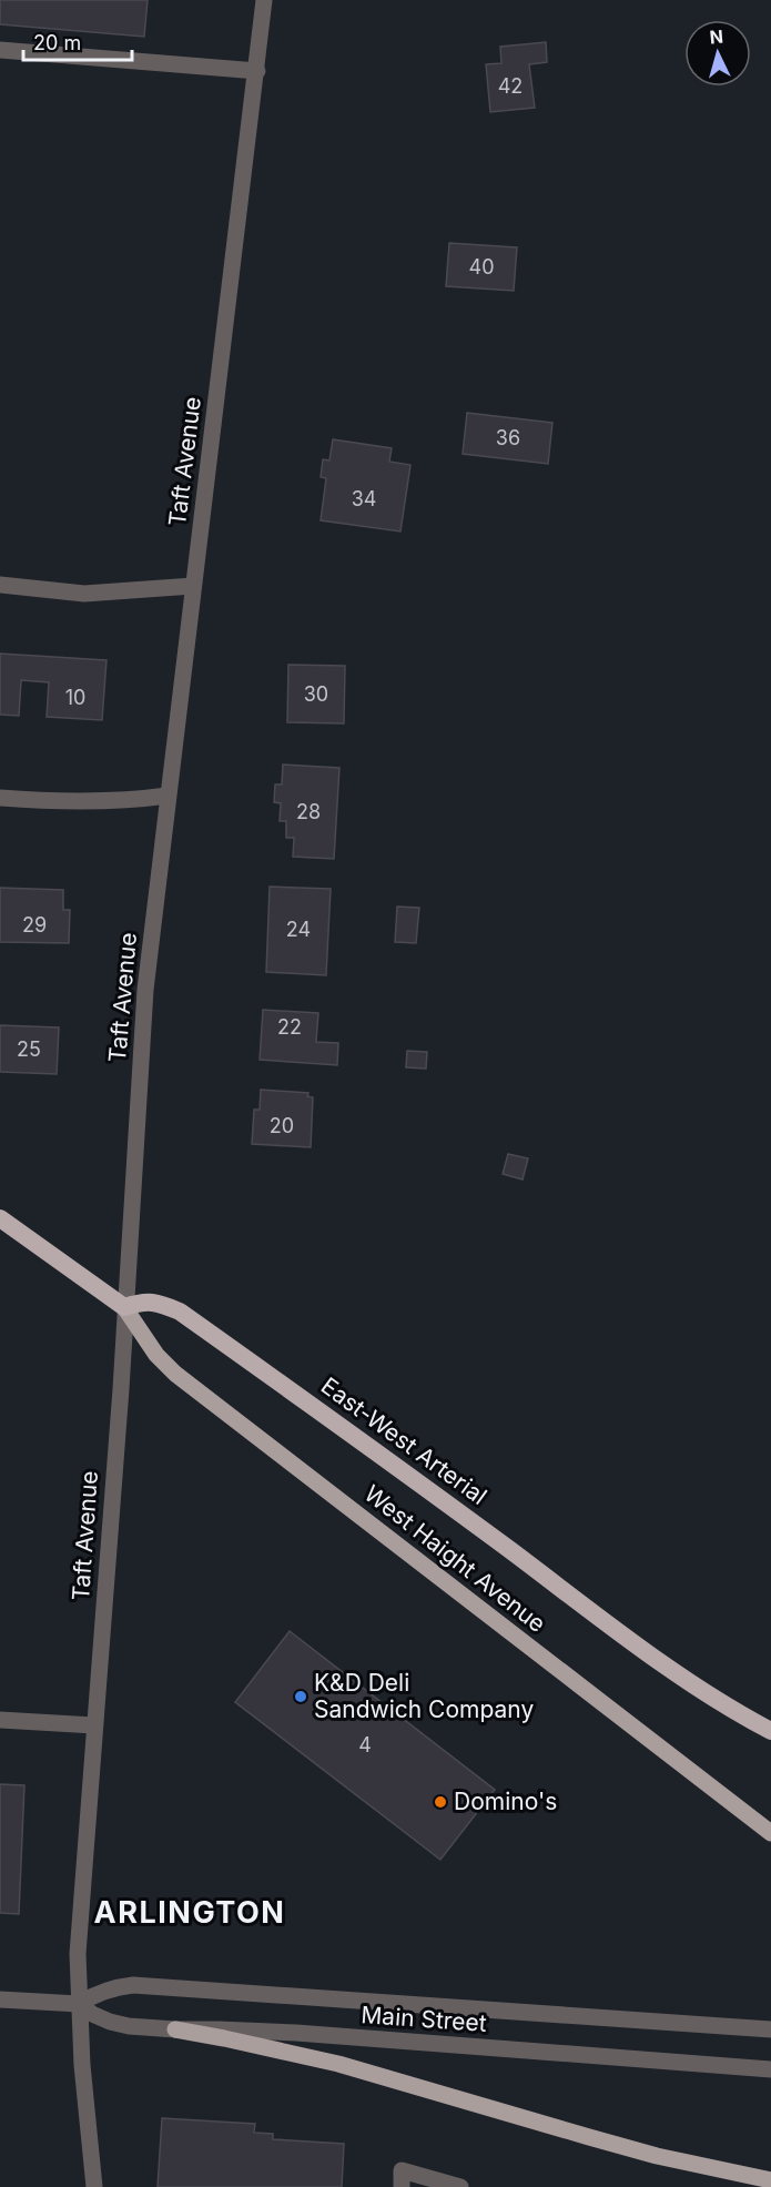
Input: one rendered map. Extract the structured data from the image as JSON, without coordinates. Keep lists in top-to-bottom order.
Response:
{
  "streets": {
    "highway": ["East-West Arterial"],
    "main road": ["West Haight Avenue"],
    "street": ["Taft Avenue", "Main Street"]
  },
  "crossings": [
    ["Taft Avenue", "East-West Arterial"],
    ["Taft Avenue", "West Haight Avenue"],
    ["Taft Avenue", "Main Street"],
    ["East-West Arterial", "West Haight Avenue"]
  ],
  "districts": ["ARLINGTON"],
  "places": ["K&D Deli Sandwich Company", "Domino's"],
  "house_numbers": [
    "42",
    "40",
    "36",
    "34",
    "30",
    "10",
    "28",
    "29",
    "24",
    "22",
    "25",
    "20",
    "4"
  ],
  "scale_bar": "20 m",
  "north": "top"
}
